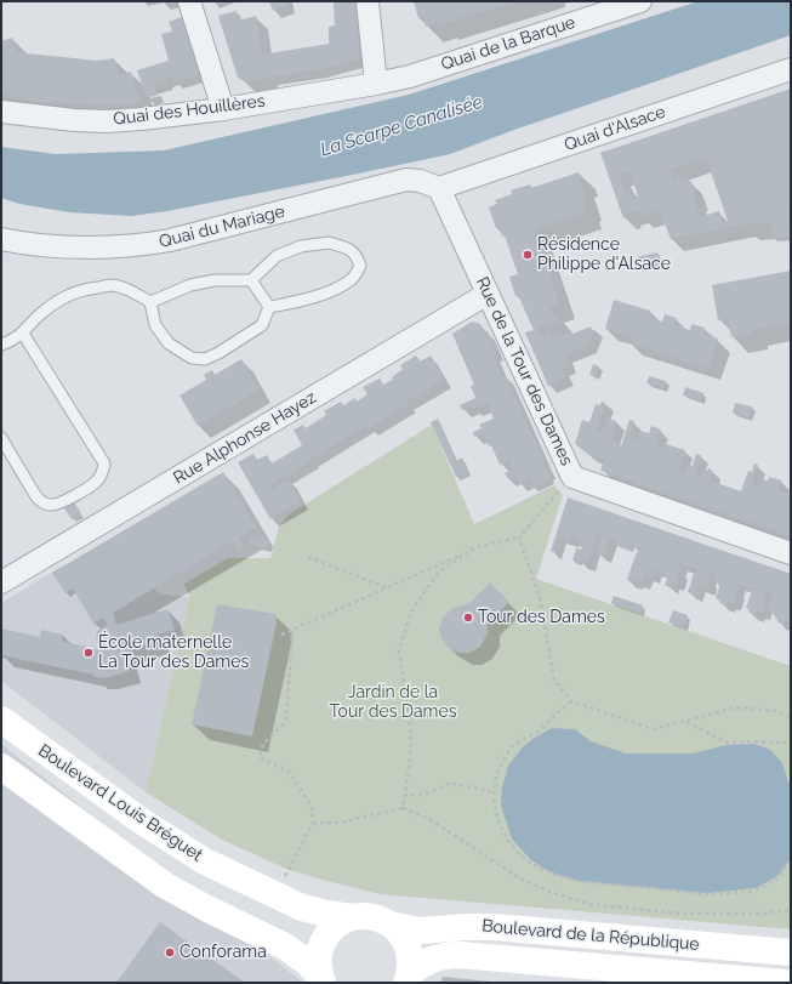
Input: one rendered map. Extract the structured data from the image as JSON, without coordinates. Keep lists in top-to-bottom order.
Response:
{
  "streets": {
    "main road": ["Boulevard Louis Bréguet", "Boulevard de la République"],
    "street": [
      "Quai de la Barque",
      "Quai des Houillères",
      "Quai d'Alsace",
      "Quai du Mariage",
      "Rue de la Tour des Dames",
      "Rue Alphonse Hayez"
    ]
  },
  "crossings": [
    ["Quai de la Barque", "Quai des Houillères"],
    ["Quai d'Alsace", "Quai du Mariage"],
    ["Quai d'Alsace", "Rue de la Tour des Dames"],
    ["Quai du Mariage", "Rue de la Tour des Dames"],
    ["Rue de la Tour des Dames", "Rue Alphonse Hayez"],
    ["Boulevard Louis Bréguet", "Boulevard de la République"]
  ],
  "water": ["La Scarpe Canalisée"],
  "parks": ["Jardin de la Tour des Dames"],
  "places": [
    "Résidence Philippe d'Alsace",
    "Tour des Dames",
    "École maternelle La Tour des Dames",
    "Conforama"
  ]
}
